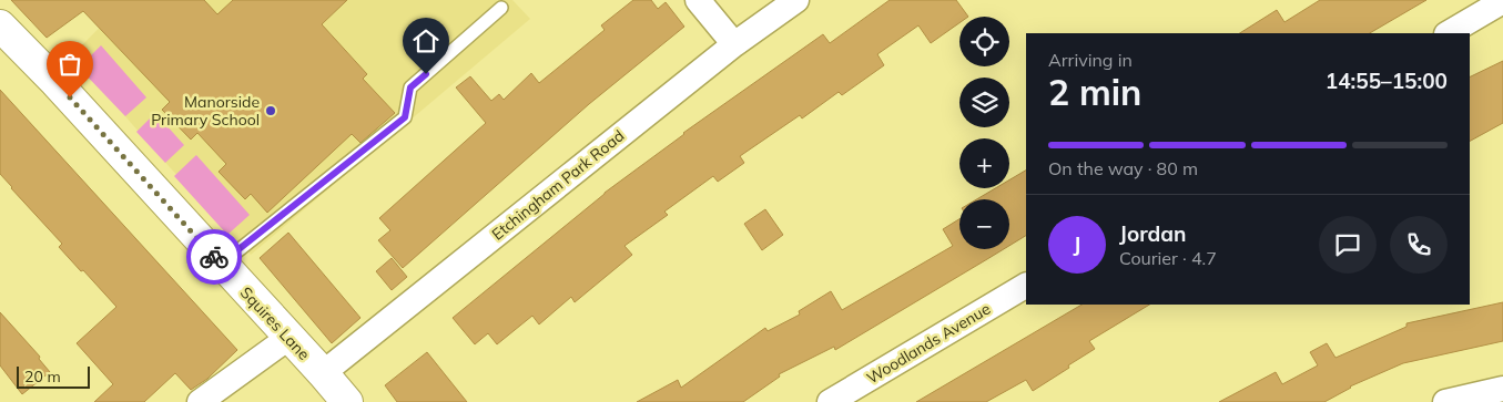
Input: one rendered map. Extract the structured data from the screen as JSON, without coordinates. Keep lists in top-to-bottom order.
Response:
{
  "streets": {
    "street": ["Etchingham Park Road", "Squires Lane", "Woodlands Avenue"]
  },
  "crossings": [
    ["Etchingham Park Road", "Squires Lane"]
  ],
  "places": ["Manorside Primary School"],
  "scale_bar": "20 m",
  "page": {
    "map_buttons": ["+", "−"],
    "heading": ["2 min", "Arriving in", "14:55–15:00"],
    "panel": ["Jordan", "Courier · 4.7"],
    "bar": "On the way · 80 m",
    "round": "J",
    "scale": "20 m"
  }
}
